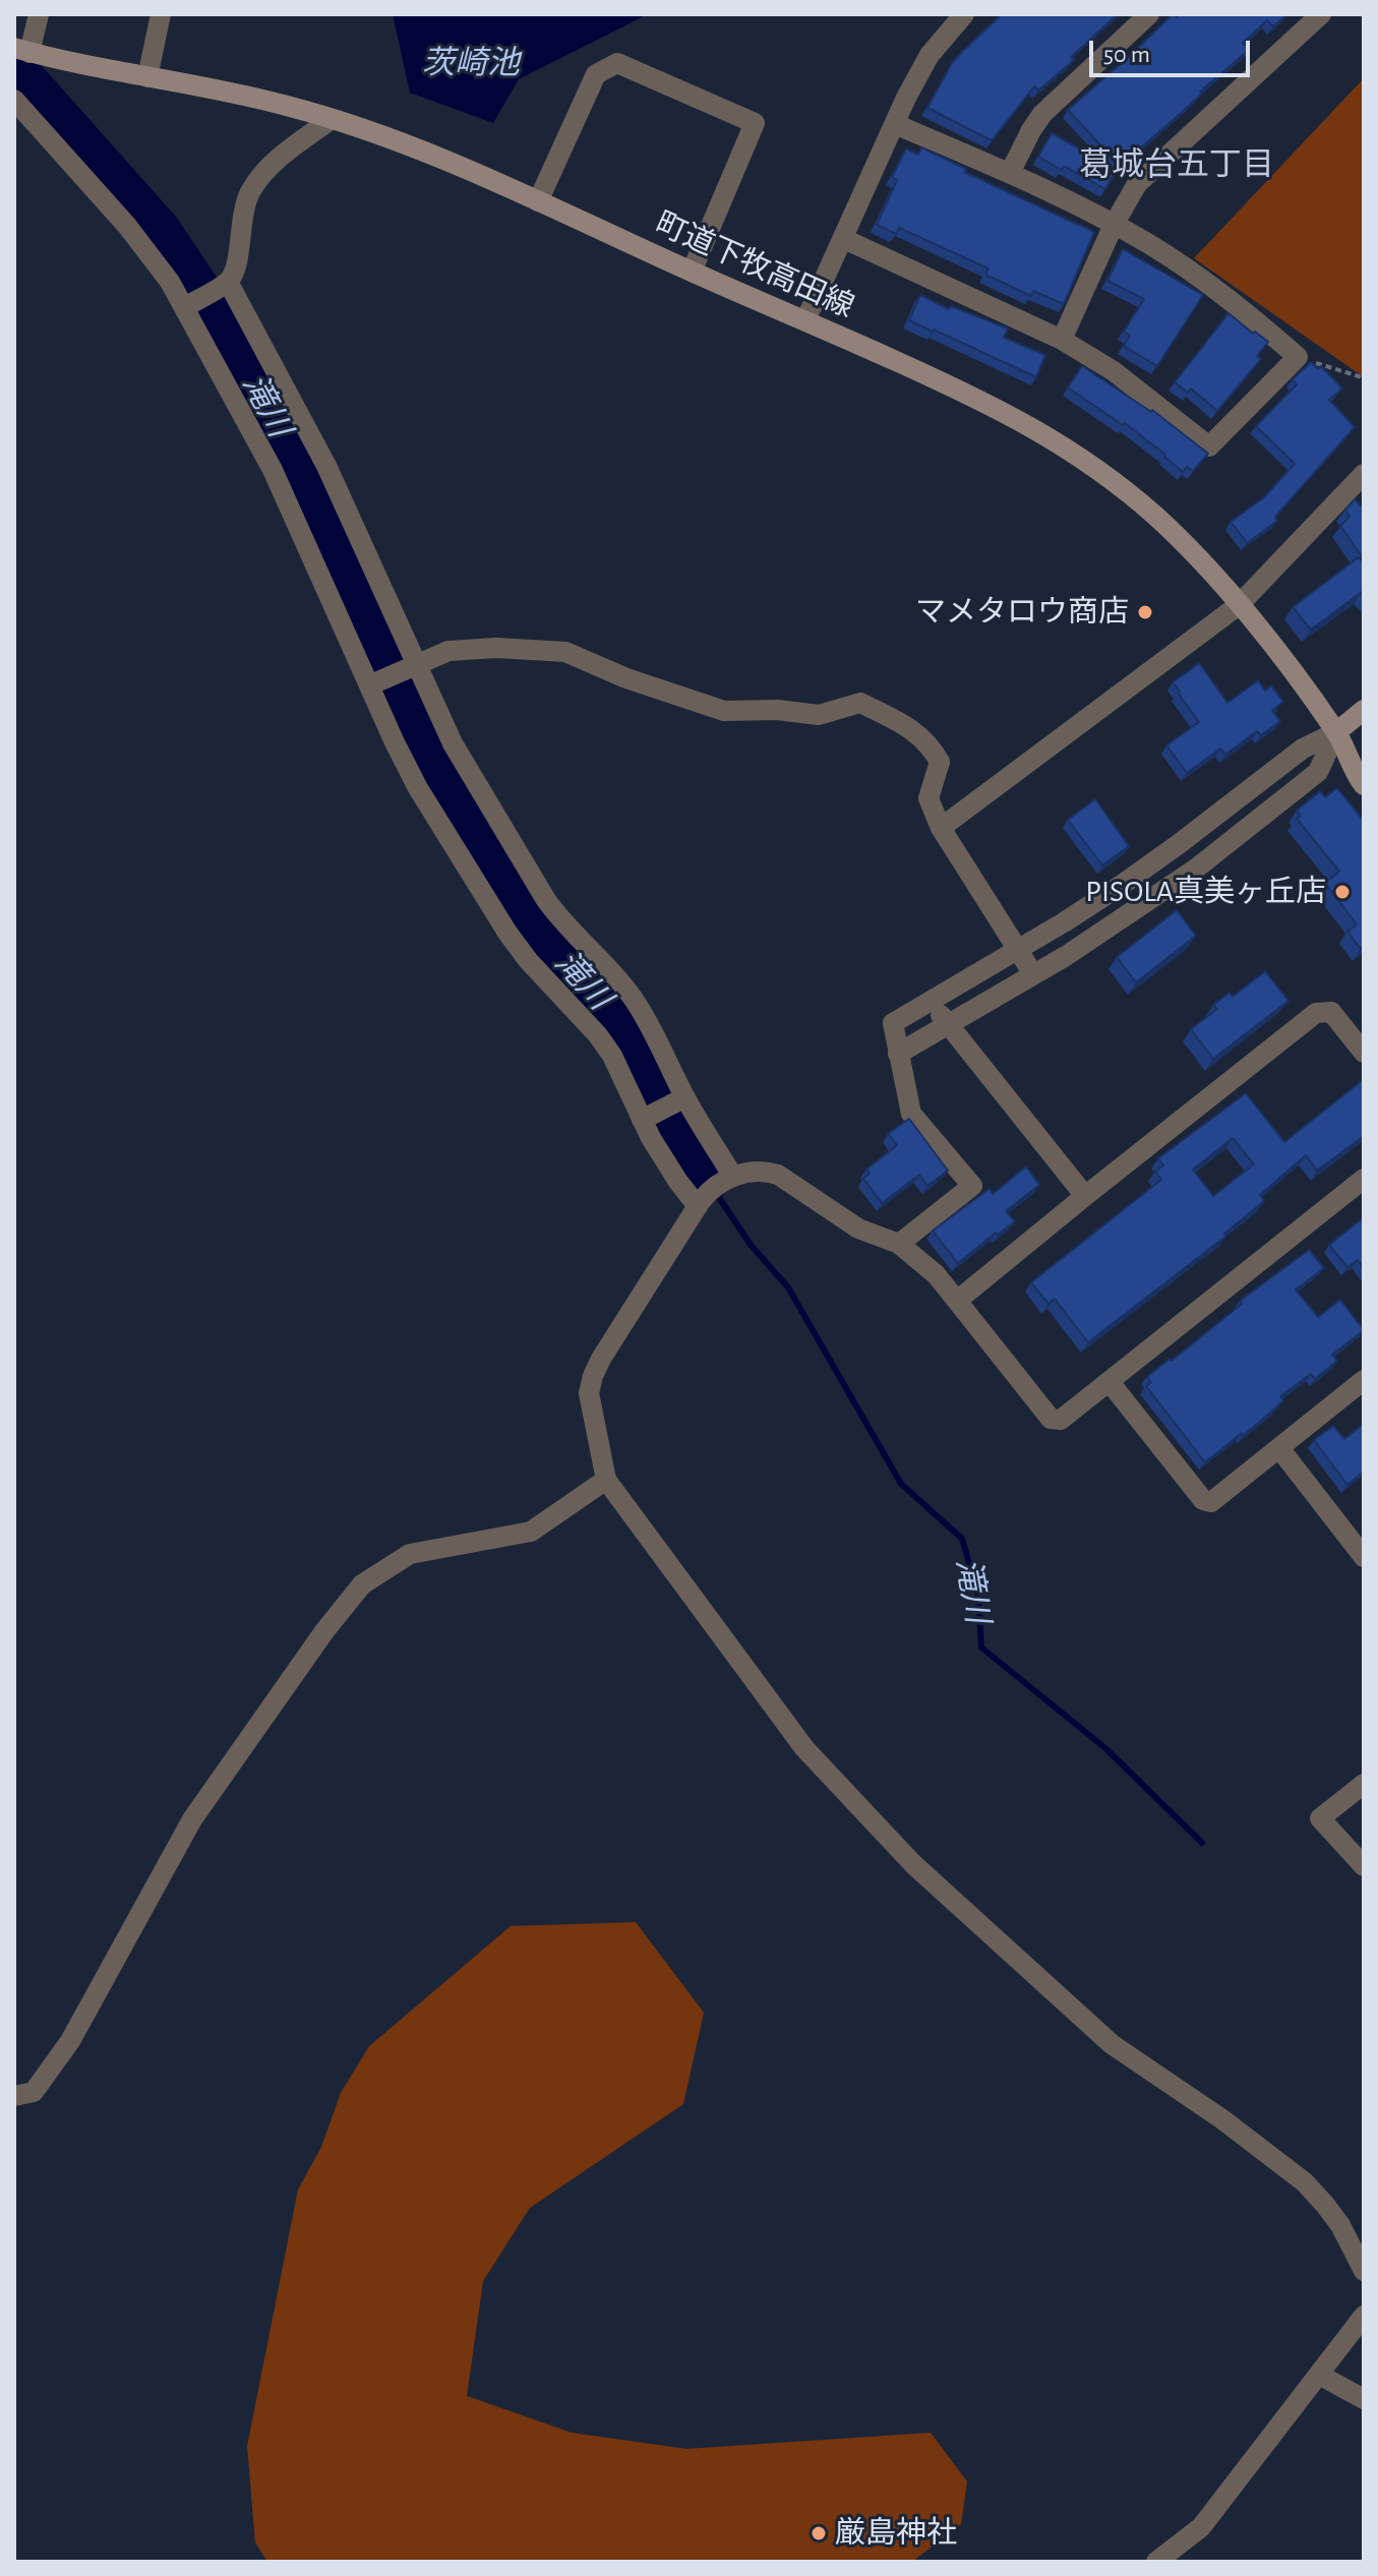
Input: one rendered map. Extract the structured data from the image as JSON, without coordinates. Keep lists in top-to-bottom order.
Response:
{
  "streets": {
    "street": ["町道下牧高田線"]
  },
  "districts": ["葛城台五丁目"],
  "water": ["茨崎池", "滝川"],
  "places": ["マメタロウ商店", "PISOLA真美ヶ丘店", "厳島神社"],
  "scale_bar": "50 m"
}
